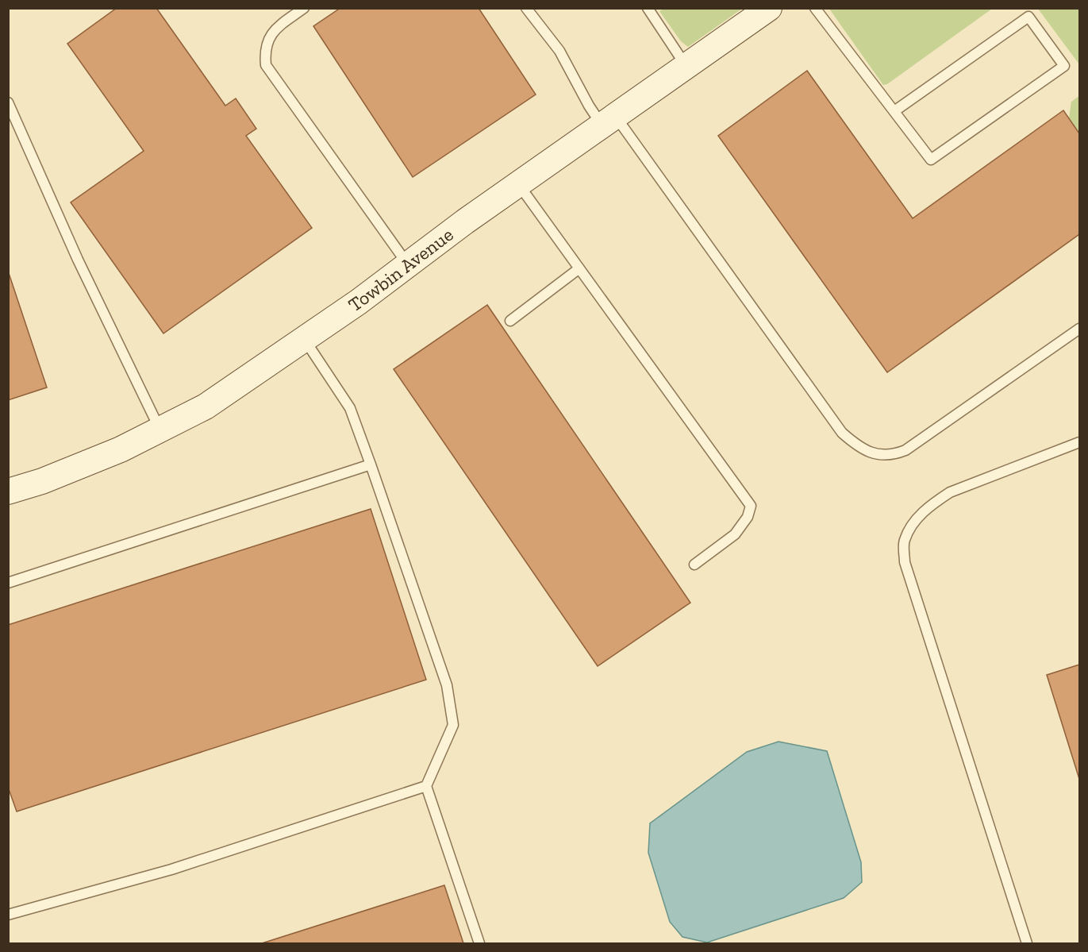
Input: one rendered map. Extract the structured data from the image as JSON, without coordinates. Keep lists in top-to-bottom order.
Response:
{
  "streets": {
    "street": ["Towbin Avenue"]
  }
}
